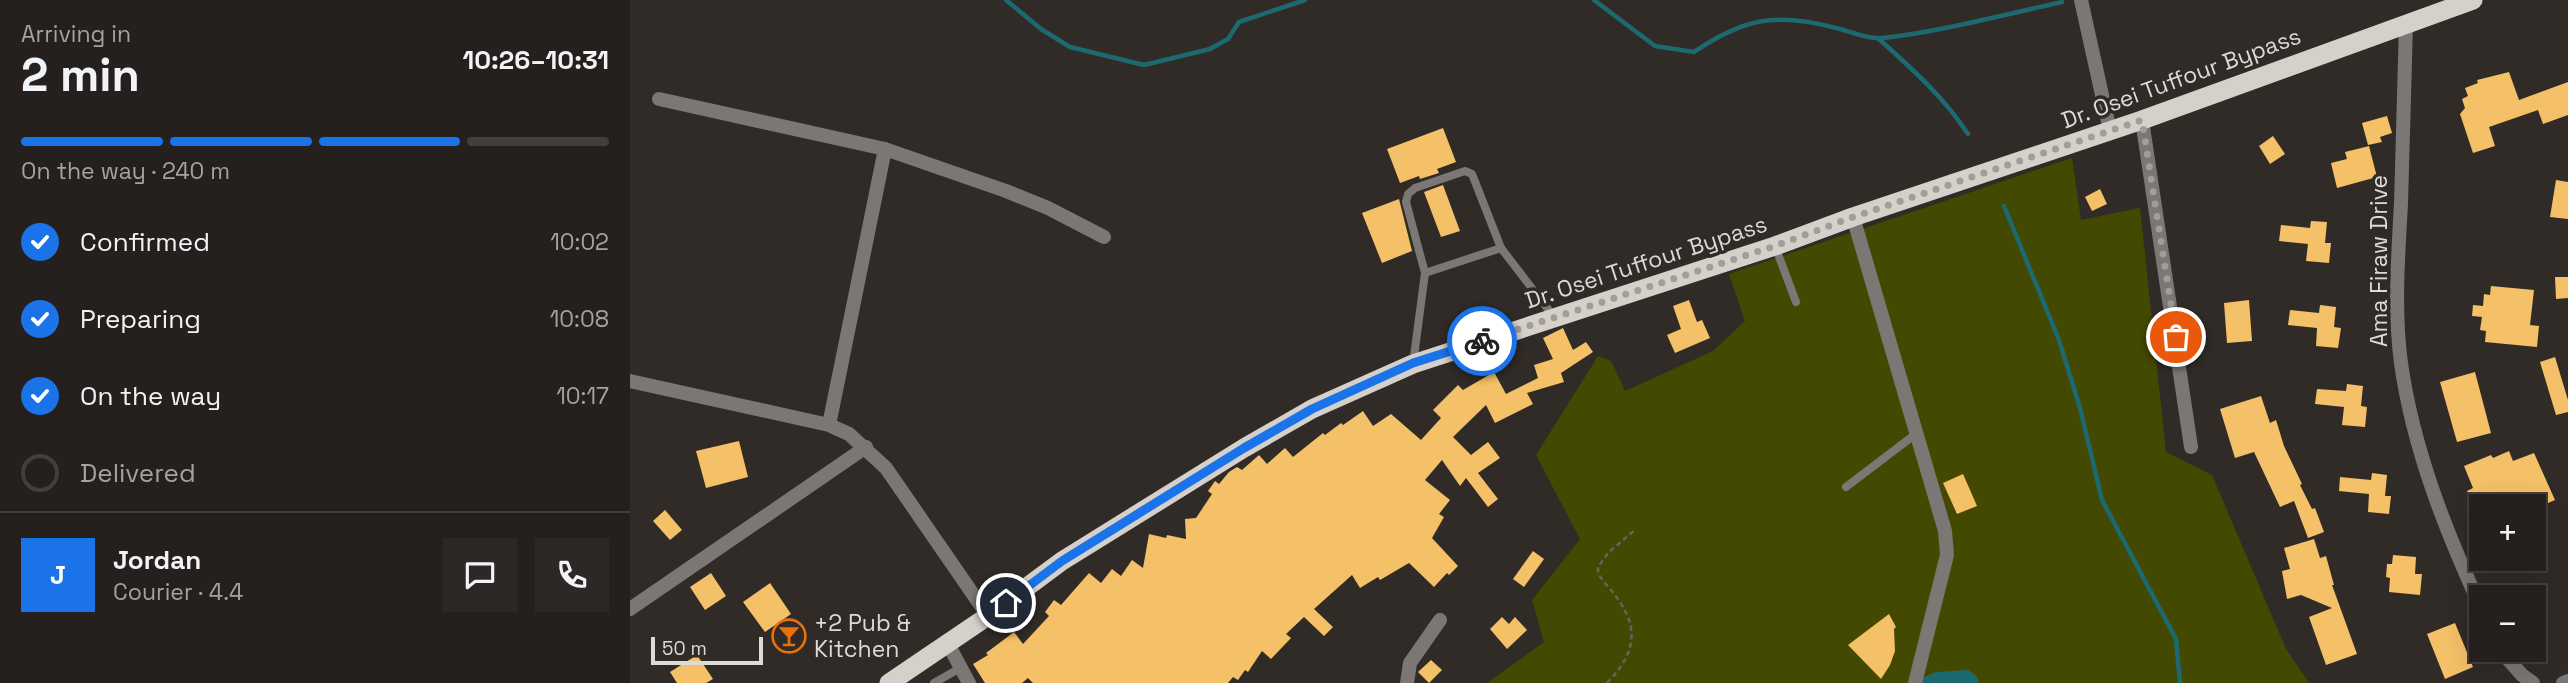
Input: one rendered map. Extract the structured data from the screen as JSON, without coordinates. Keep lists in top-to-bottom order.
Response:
{
  "streets": {
    "highway": ["Dr. Osei Tuffour Bypass"],
    "street": ["Ama Firaw Drive"]
  },
  "crossings": [
    ["Dr. Osei Tuffour Bypass", "Ama Firaw Drive"]
  ],
  "places": {
    "bar": ["+2 Pub & Kitchen"]
  },
  "scale_bar": "50 m",
  "page": {
    "heading": ["2 min", "Arriving in", "10:26–10:31"],
    "panel": ["Jordan", "Courier · 4.4"],
    "bar": "On the way · 240 m",
    "list": [
      ["Confirmed", "10:02"],
      ["Preparing", "10:08"],
      ["On the way", "10:17"],
      "Delivered"
    ],
    "map_buttons": ["+", "−"],
    "round": "J",
    "scale": "50 m"
  }
}
